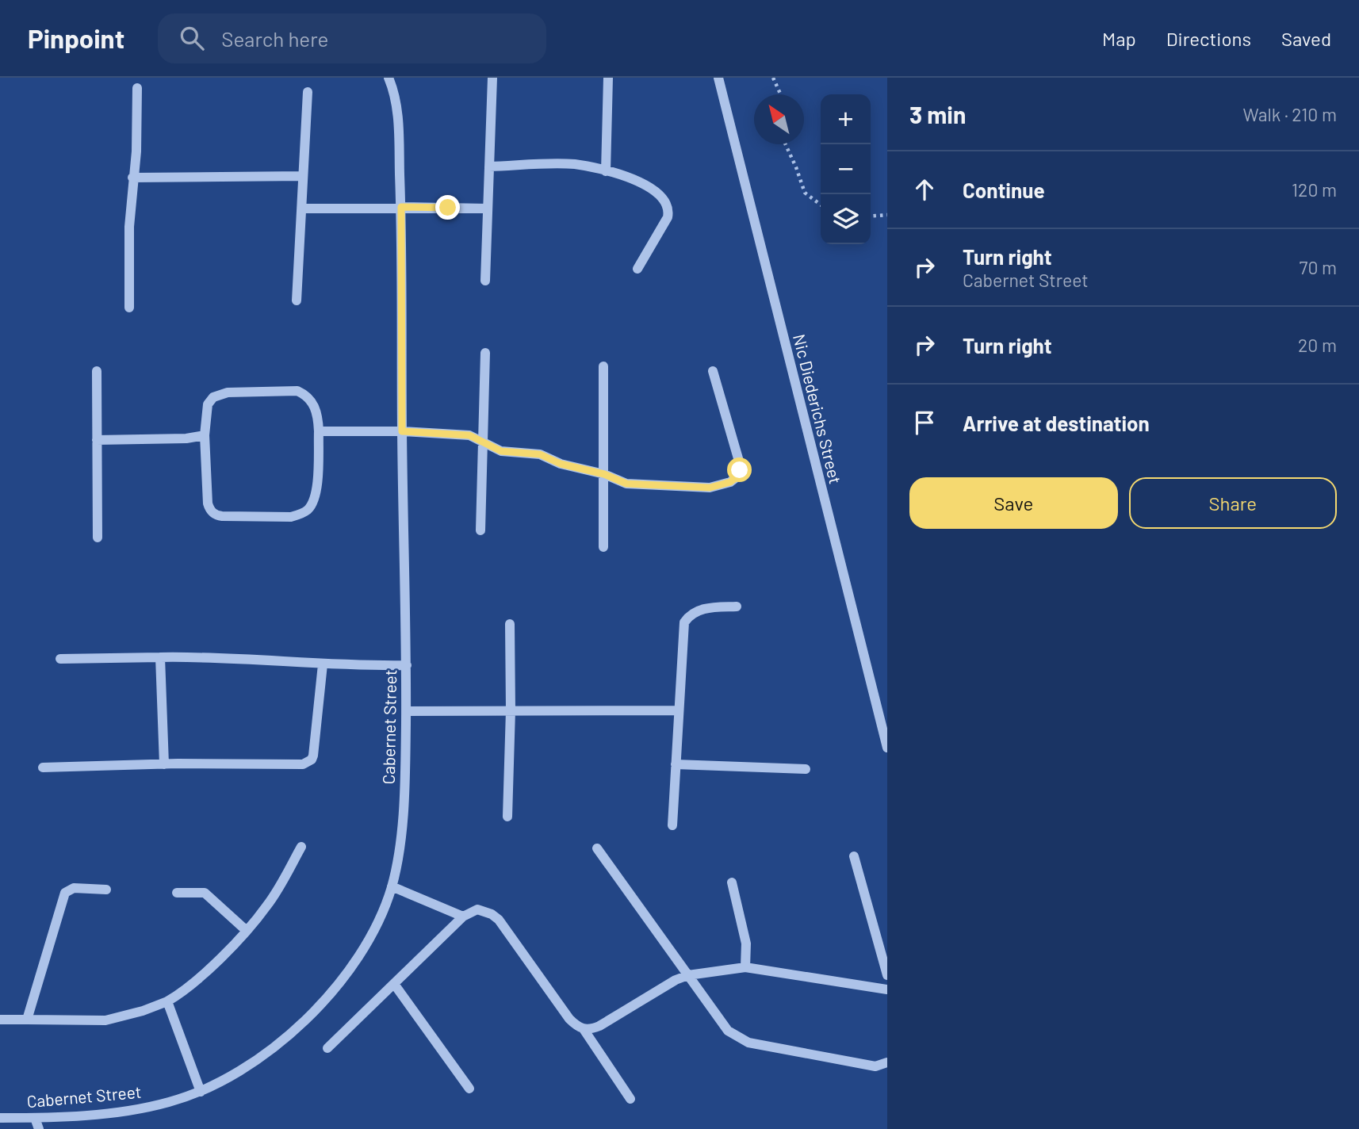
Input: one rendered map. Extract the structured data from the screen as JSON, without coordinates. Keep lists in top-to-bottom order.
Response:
{
  "streets": {
    "street": ["Nic Diederichs Street", "Cabernet Street"]
  },
  "north": "top left",
  "page": {
    "header": "Pinpoint",
    "search": "Search here",
    "nav": ["Map", "Directions", "Saved"],
    "heading": ["3 min", "Walk · 210 m"],
    "map_buttons": ["+", "−"],
    "list": [
      ["Continue", "120 m"],
      ["Turn right", "Cabernet Street", "70 m"],
      ["Turn right", "20 m"],
      "Arrive at destination"
    ],
    "buttons": ["Save", "Share"]
  }
}
